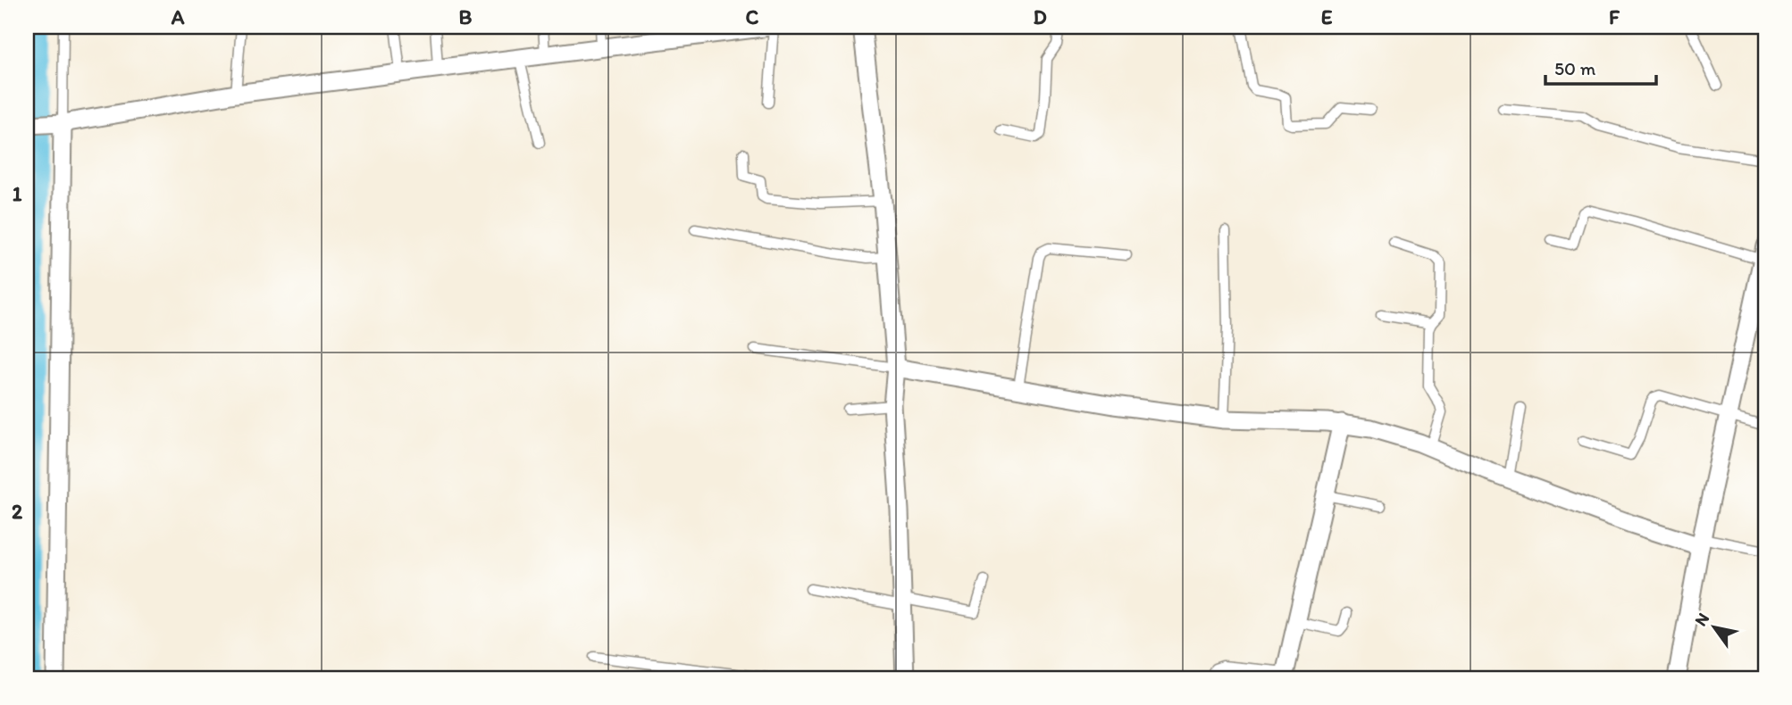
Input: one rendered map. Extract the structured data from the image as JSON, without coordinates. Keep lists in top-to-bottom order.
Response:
{
  "scale_bar": "50 m",
  "north": "top left",
  "grid": {
    "columns": [
      "A",
      "B",
      "C",
      "D",
      "E",
      "F"
    ],
    "rows": ["1", "2"]
  }
}
